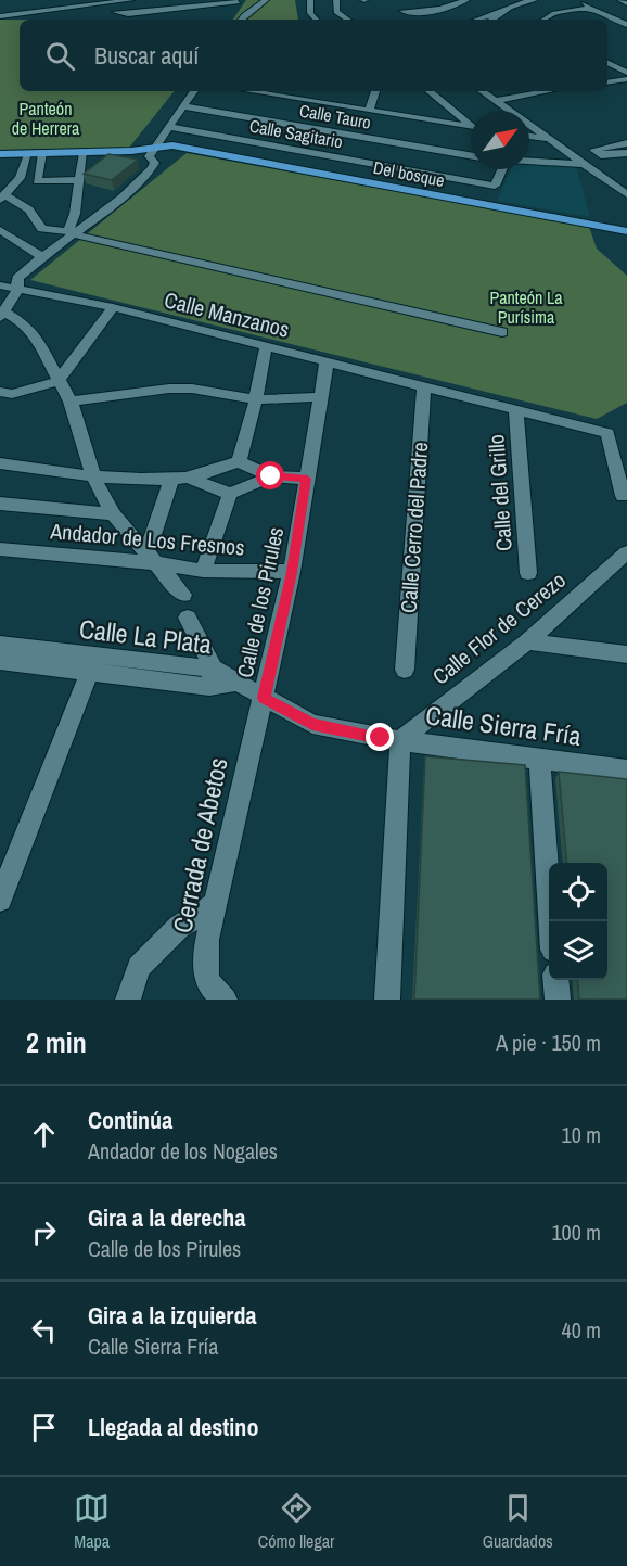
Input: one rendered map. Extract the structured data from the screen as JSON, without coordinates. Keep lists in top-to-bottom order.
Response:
{
  "streets": {
    "main road": ["Del bosque"],
    "street": [
      "Calle Tauro",
      "Calle Sagitario",
      "Calle Manzanos",
      "Calle del Grillo",
      "Calle Cerro del Padre",
      "Andador de Los Fresnos",
      "Calle de los Pirules",
      "Calle Flor de Cerezo",
      "Calle La Plata",
      "Calle Sierra Fría",
      "Cerrada de Abetos"
    ]
  },
  "crossings": [
    ["Calle Tauro", "Calle Sagitario"],
    ["Calle Manzanos", "Calle del Grillo"],
    ["Calle Manzanos", "Calle Cerro del Padre"],
    ["Calle Manzanos", "Calle de los Pirules"],
    ["Andador de Los Fresnos", "Calle de los Pirules"],
    ["Calle de los Pirules", "Calle La Plata"],
    ["Calle de los Pirules", "Calle Sierra Fría"],
    ["Calle de los Pirules", "Cerrada de Abetos"],
    ["Calle Flor de Cerezo", "Calle Sierra Fría"],
    ["Calle La Plata", "Calle Sierra Fría"],
    ["Calle La Plata", "Cerrada de Abetos"],
    ["Calle Sierra Fría", "Cerrada de Abetos"]
  ],
  "parks": ["Panteón de Herrera", "Panteón La Purísima"],
  "north": "top right",
  "page": {
    "search": "Buscar aquí",
    "heading": ["2 min", "A pie · 150 m"],
    "list": [
      ["Continúa", "Andador de los Nogales", "10 m"],
      ["Gira a la derecha", "Calle de los Pirules", "100 m"],
      ["Gira a la izquierda", "Calle Sierra Fría", "40 m"],
      "Llegada al destino"
    ],
    "nav": ["Mapa", "Cómo llegar", "Guardados"]
  }
}
